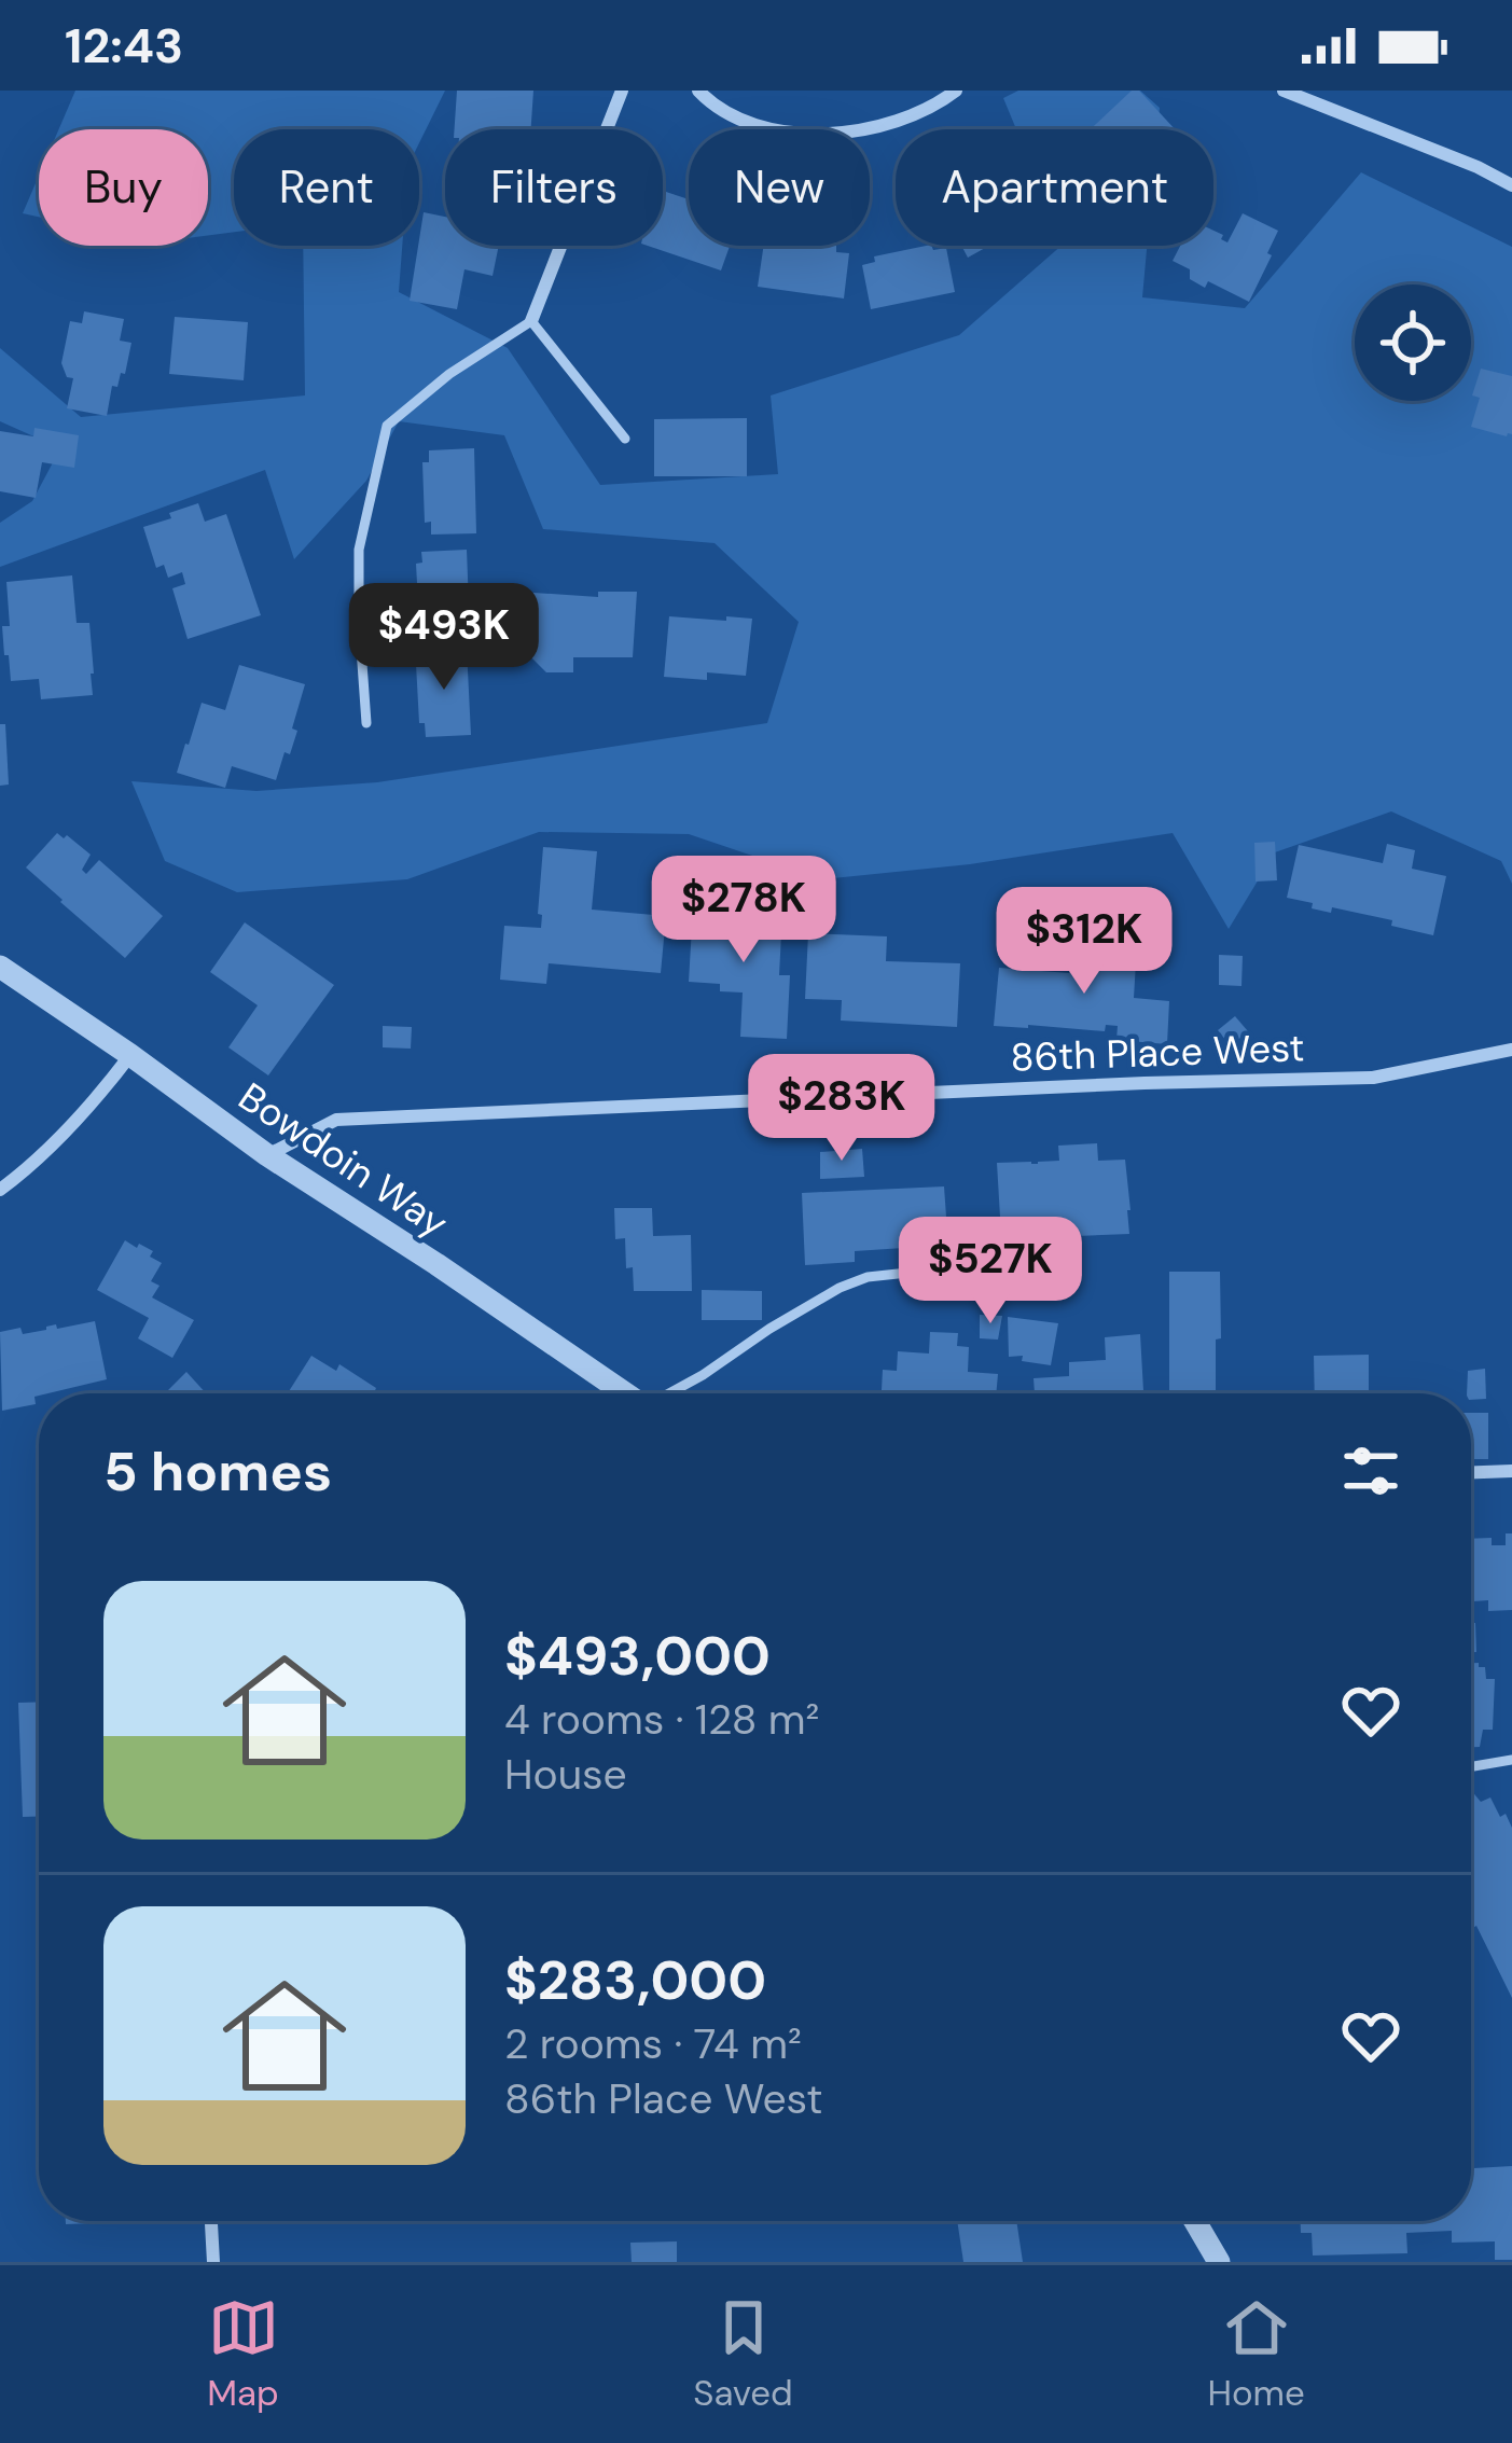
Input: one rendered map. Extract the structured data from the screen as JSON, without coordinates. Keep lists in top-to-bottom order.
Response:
{
  "streets": {
    "street": ["86th Place West", "Bowdoin Way"]
  },
  "crossings": [
    ["86th Place West", "Bowdoin Way"]
  ],
  "page": {
    "status": "12:43",
    "chip": [
      "Buy",
      "Rent",
      "Filters",
      "New",
      "Apartment"
    ],
    "price": [
      "$493K",
      "$278K",
      "$312K",
      "$283K",
      "$527K"
    ],
    "heading": "5 homes",
    "list": [
      {
        "name": "$493,000",
        "note": "4 rooms · 128 m² · House"
      },
      {
        "name": "$283,000",
        "note": "2 rooms · 74 m² · 86th Place West"
      }
    ],
    "tabs": ["Map", "Saved", "Home"]
  }
}
